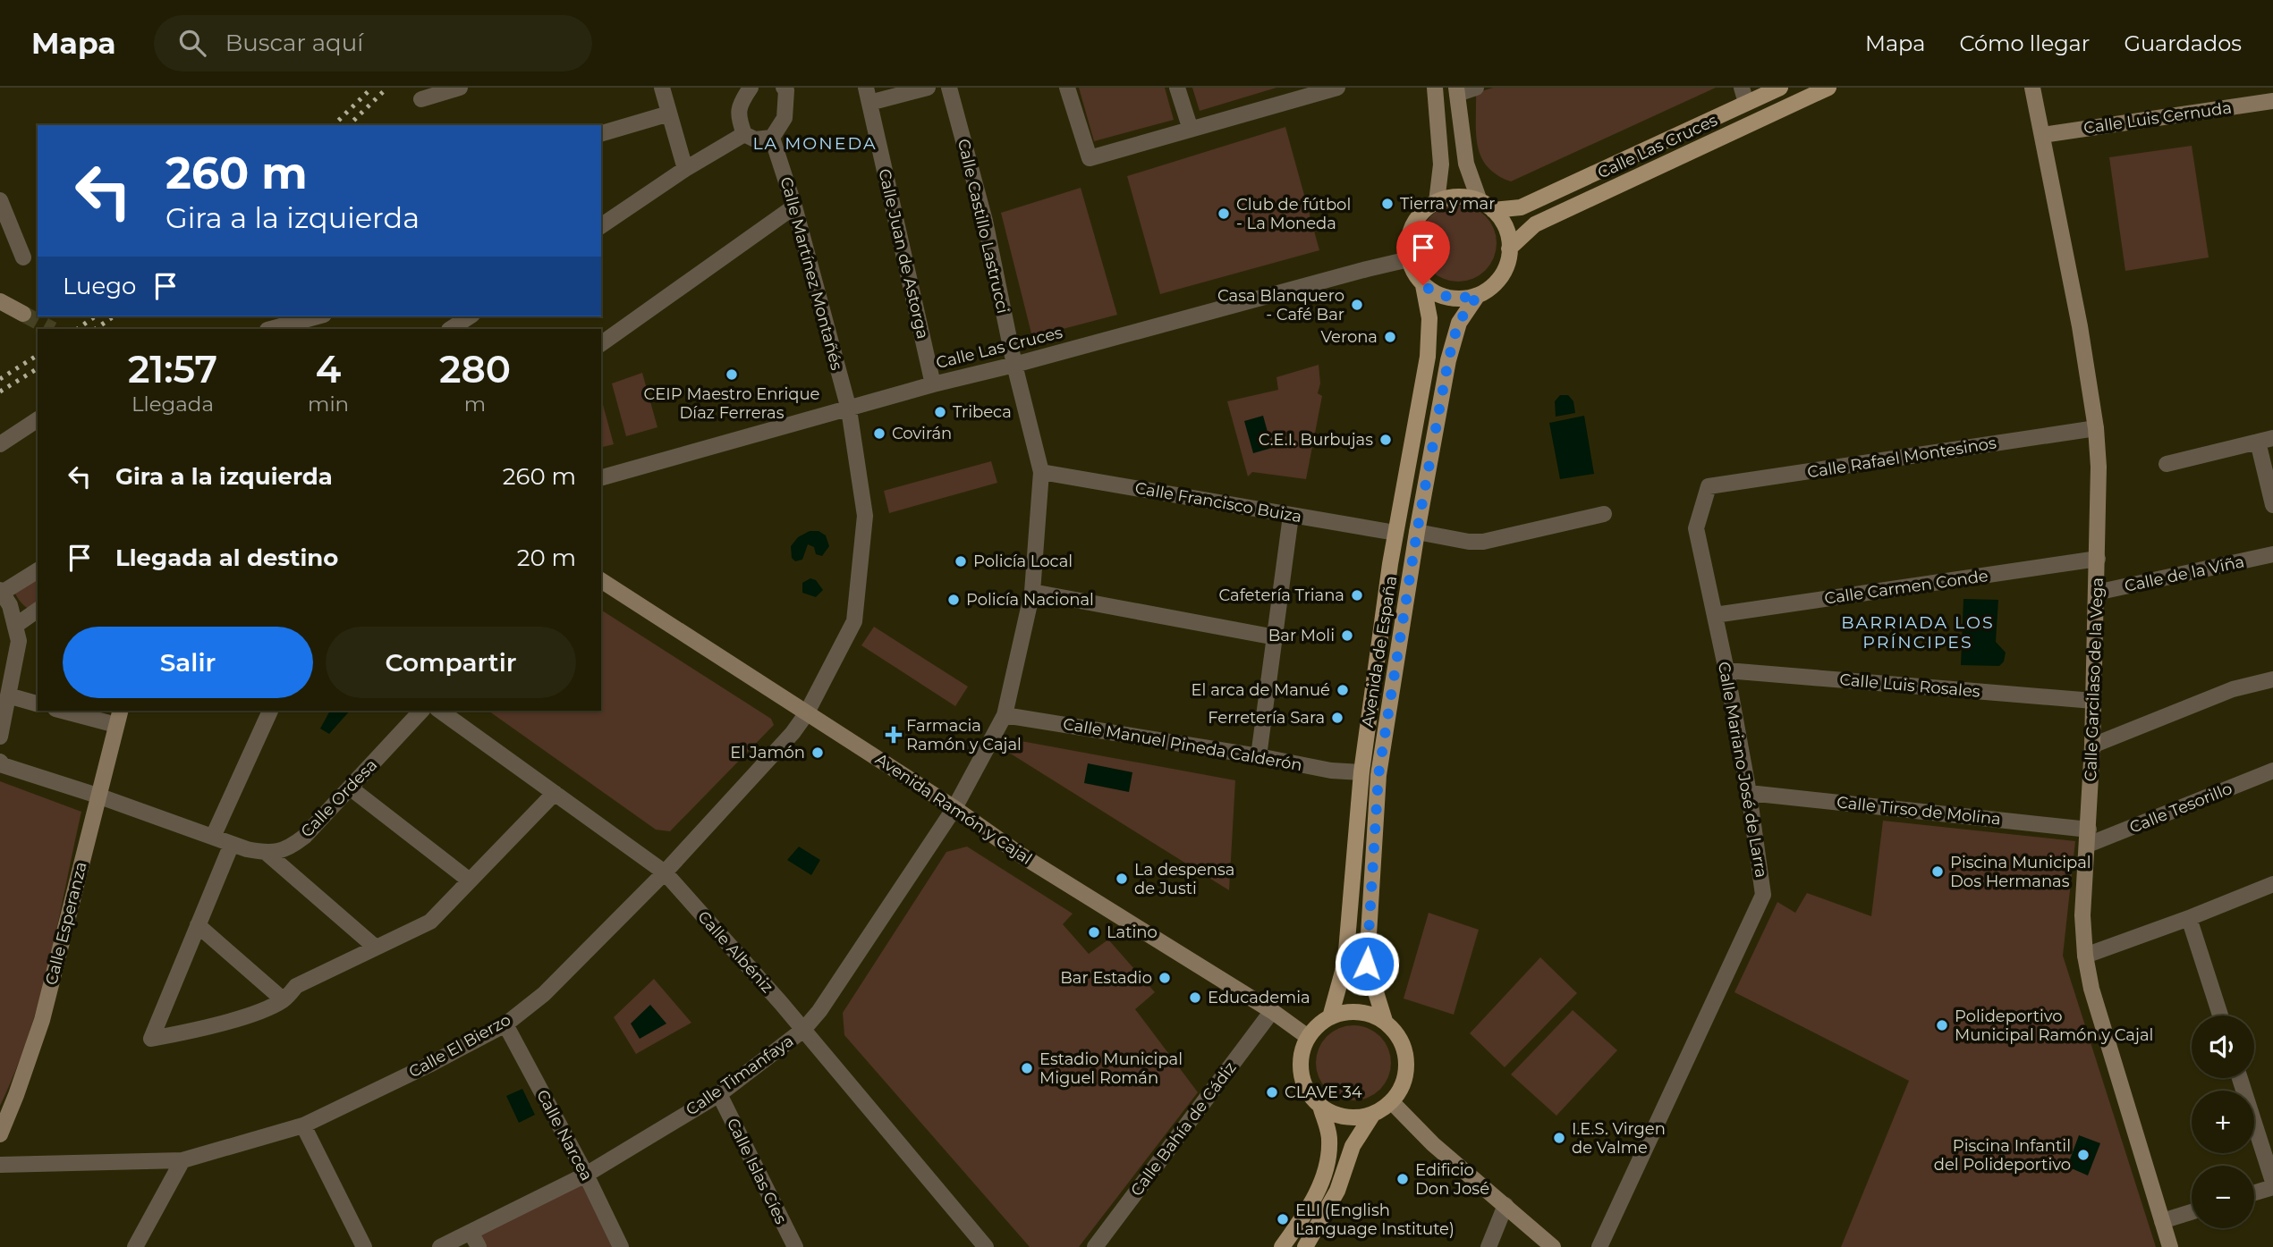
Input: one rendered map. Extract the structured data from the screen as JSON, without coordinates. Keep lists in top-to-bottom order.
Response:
{
  "streets": {
    "main road": ["Calle Las Cruces", "Avenida de España"],
    "street": [
      "Calle Luis Cernuda",
      "Calle Castillo Lastrucci",
      "Calle Juan de Astorga",
      "Calle Martínez Montañés",
      "Calle Rafael Montesinos",
      "Calle Francisco Buiza",
      "Calle de la Viña",
      "Calle Carmen Conde",
      "Calle Garcilaso de la Vega",
      "Calle Luis Rosales",
      "Calle Manuel Pineda Calderón",
      "Calle Mariano José de Larra",
      "Calle Ordesa",
      "Calle Tesorillo",
      "Avenida Ramón y Cajal",
      "Calle Tirso de Molina",
      "Calle Esperanza",
      "Calle Albéniz",
      "Calle El Bierzo",
      "Calle Timanfaya",
      "Calle Bahía de Cádiz",
      "Calle Narcea",
      "Calle Islas Cíes"
    ]
  },
  "crossings": [
    ["Calle Luis Cernuda", "Calle Garcilaso de la Vega"],
    ["Calle Las Cruces", "Calle Castillo Lastrucci"],
    ["Calle Las Cruces", "Calle Juan de Astorga"],
    ["Calle Las Cruces", "Calle Martínez Montañés"],
    ["Calle Las Cruces", "Avenida de España"],
    ["Calle Castillo Lastrucci", "Calle Francisco Buiza"],
    ["Calle Castillo Lastrucci", "Calle Timanfaya"],
    ["Calle Martínez Montañés", "Avenida Ramón y Cajal"],
    ["Calle Martínez Montañés", "Calle El Bierzo"],
    ["Calle Rafael Montesinos", "Calle Garcilaso de la Vega"],
    ["Calle Rafael Montesinos", "Calle Mariano José de Larra"],
    ["Calle Francisco Buiza", "Avenida de España"],
    ["Calle de la Viña", "Calle Garcilaso de la Vega"],
    ["Calle Carmen Conde", "Calle Garcilaso de la Vega"],
    ["Calle Carmen Conde", "Calle Mariano José de Larra"],
    ["Avenida de España", "Calle Manuel Pineda Calderón"],
    ["Avenida de España", "Avenida Ramón y Cajal"],
    ["Calle Garcilaso de la Vega", "Calle Luis Rosales"],
    ["Calle Garcilaso de la Vega", "Calle Tesorillo"],
    ["Calle Garcilaso de la Vega", "Calle Tirso de Molina"],
    ["Calle Luis Rosales", "Calle Mariano José de Larra"],
    ["Calle Manuel Pineda Calderón", "Calle Timanfaya"],
    ["Calle Mariano José de Larra", "Calle Tirso de Molina"],
    ["Calle Tesorillo", "Calle Tirso de Molina"],
    ["Avenida Ramón y Cajal", "Calle El Bierzo"],
    ["Avenida Ramón y Cajal", "Calle Timanfaya"],
    ["Avenida Ramón y Cajal", "Calle Bahía de Cádiz"],
    ["Calle Albéniz", "Calle El Bierzo"],
    ["Calle Albéniz", "Calle Timanfaya"],
    ["Calle El Bierzo", "Calle Narcea"],
    ["Calle Timanfaya", "Calle Narcea"],
    ["Calle Timanfaya", "Calle Islas Cíes"]
  ],
  "districts": ["LA MONEDA", "BARRIADA LOS PRÍNCIPES"],
  "places": {
    "other": [
      "Tierra y mar",
      "Club de fútbol - La Moneda",
      "Casa Blanquero - Café Bar",
      "Verona",
      "CEIP Maestro Enrique Díaz Ferreras",
      "Tribeca",
      "Covirán",
      "C.E.I. Burbujas",
      "Policía Local",
      "Cafetería Triana",
      "Policía Nacional",
      "Bar Moli",
      "El arca de Manué",
      "Ferretería Sara",
      "El Jamón",
      "Piscina Municipal Dos Hermanas",
      "La despensa de Justi",
      "Latino",
      "Bar Estadio",
      "Educademia",
      "Polideportivo Municipal Ramón y Cajal",
      "Estadio Municipal Miguel Román",
      "CLAVE 34",
      "I.E.S. Virgen de Valme",
      "Piscina Infantil del Polideportivo",
      "Edificio Don José",
      "ELI (English Language Institute)"
    ],
    "health": ["Farmacia Ramón y Cajal"]
  },
  "page": {
    "header": "Mapa",
    "search": "Buscar aquí",
    "nav": ["Mapa", "Cómo llegar", "Guardados"],
    "turn": ["260 m", "Gira a la izquierda"],
    "then": "Luego",
    "eta": [
      "21:57",
      "Llegada",
      "4",
      "min",
      "280",
      "m"
    ],
    "list": [
      {
        "name": "Gira a la izquierda",
        "value": "260 m"
      },
      {
        "name": "Llegada al destino",
        "value": "20 m"
      }
    ],
    "buttons": ["Salir", "Compartir"],
    "map_buttons": ["+", "−"]
  }
}
